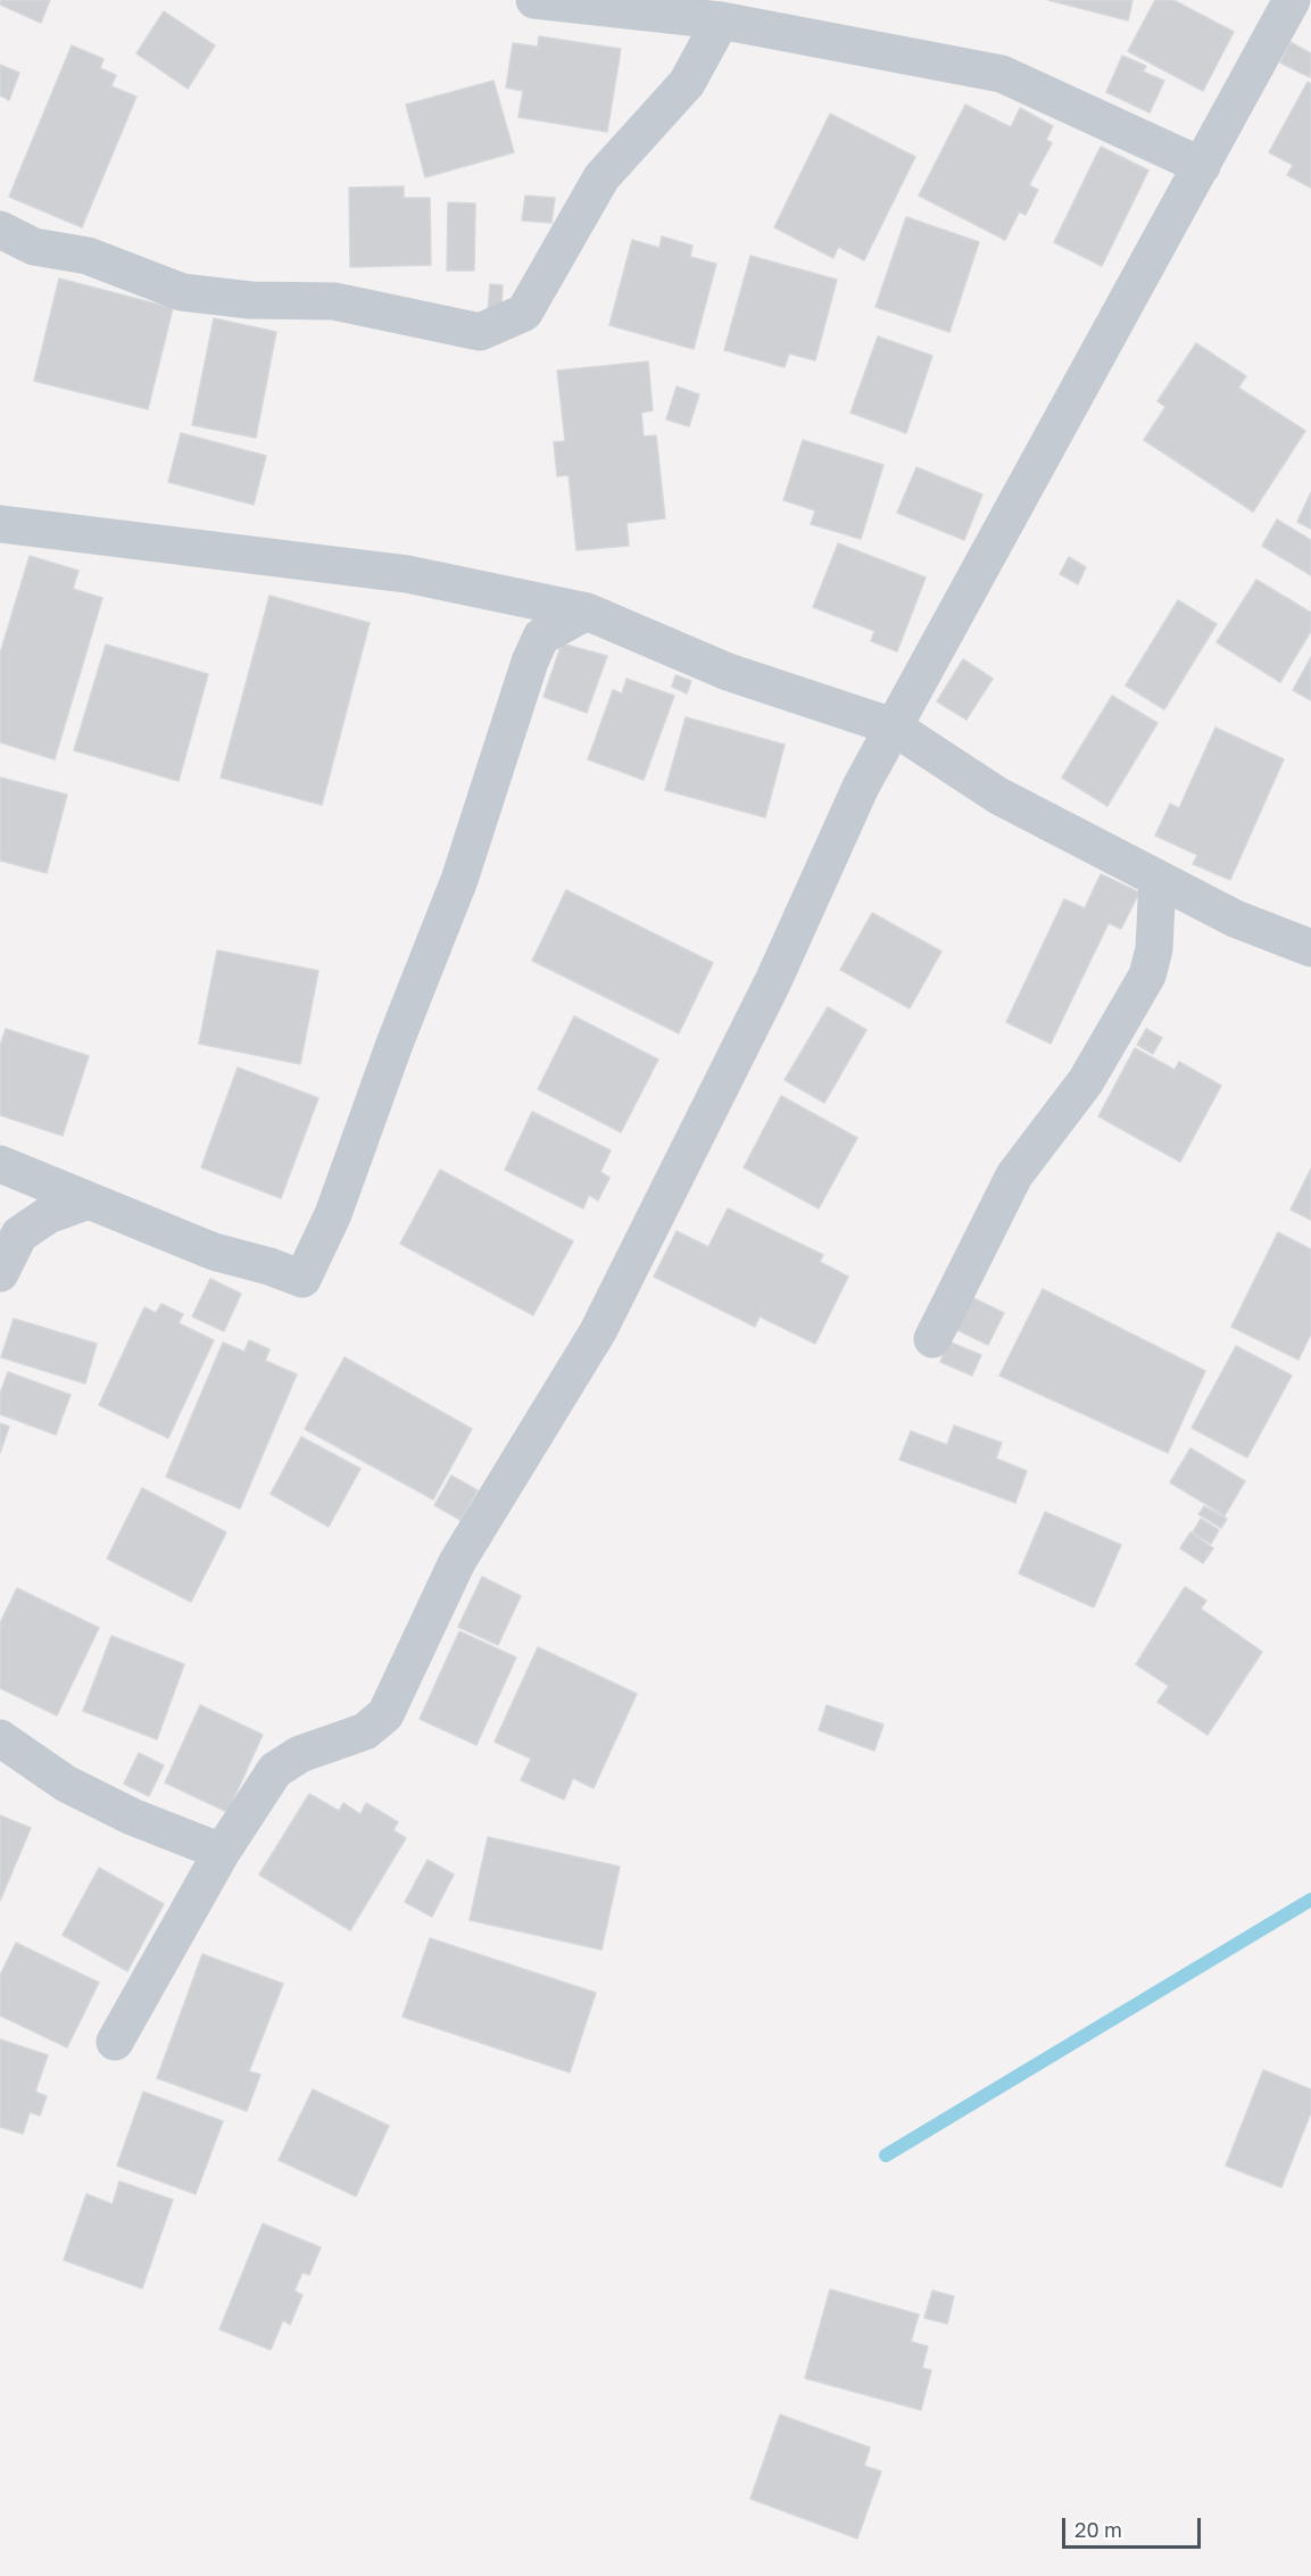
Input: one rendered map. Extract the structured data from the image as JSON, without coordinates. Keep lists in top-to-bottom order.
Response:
{
  "scale_bar": "20 m"
}
